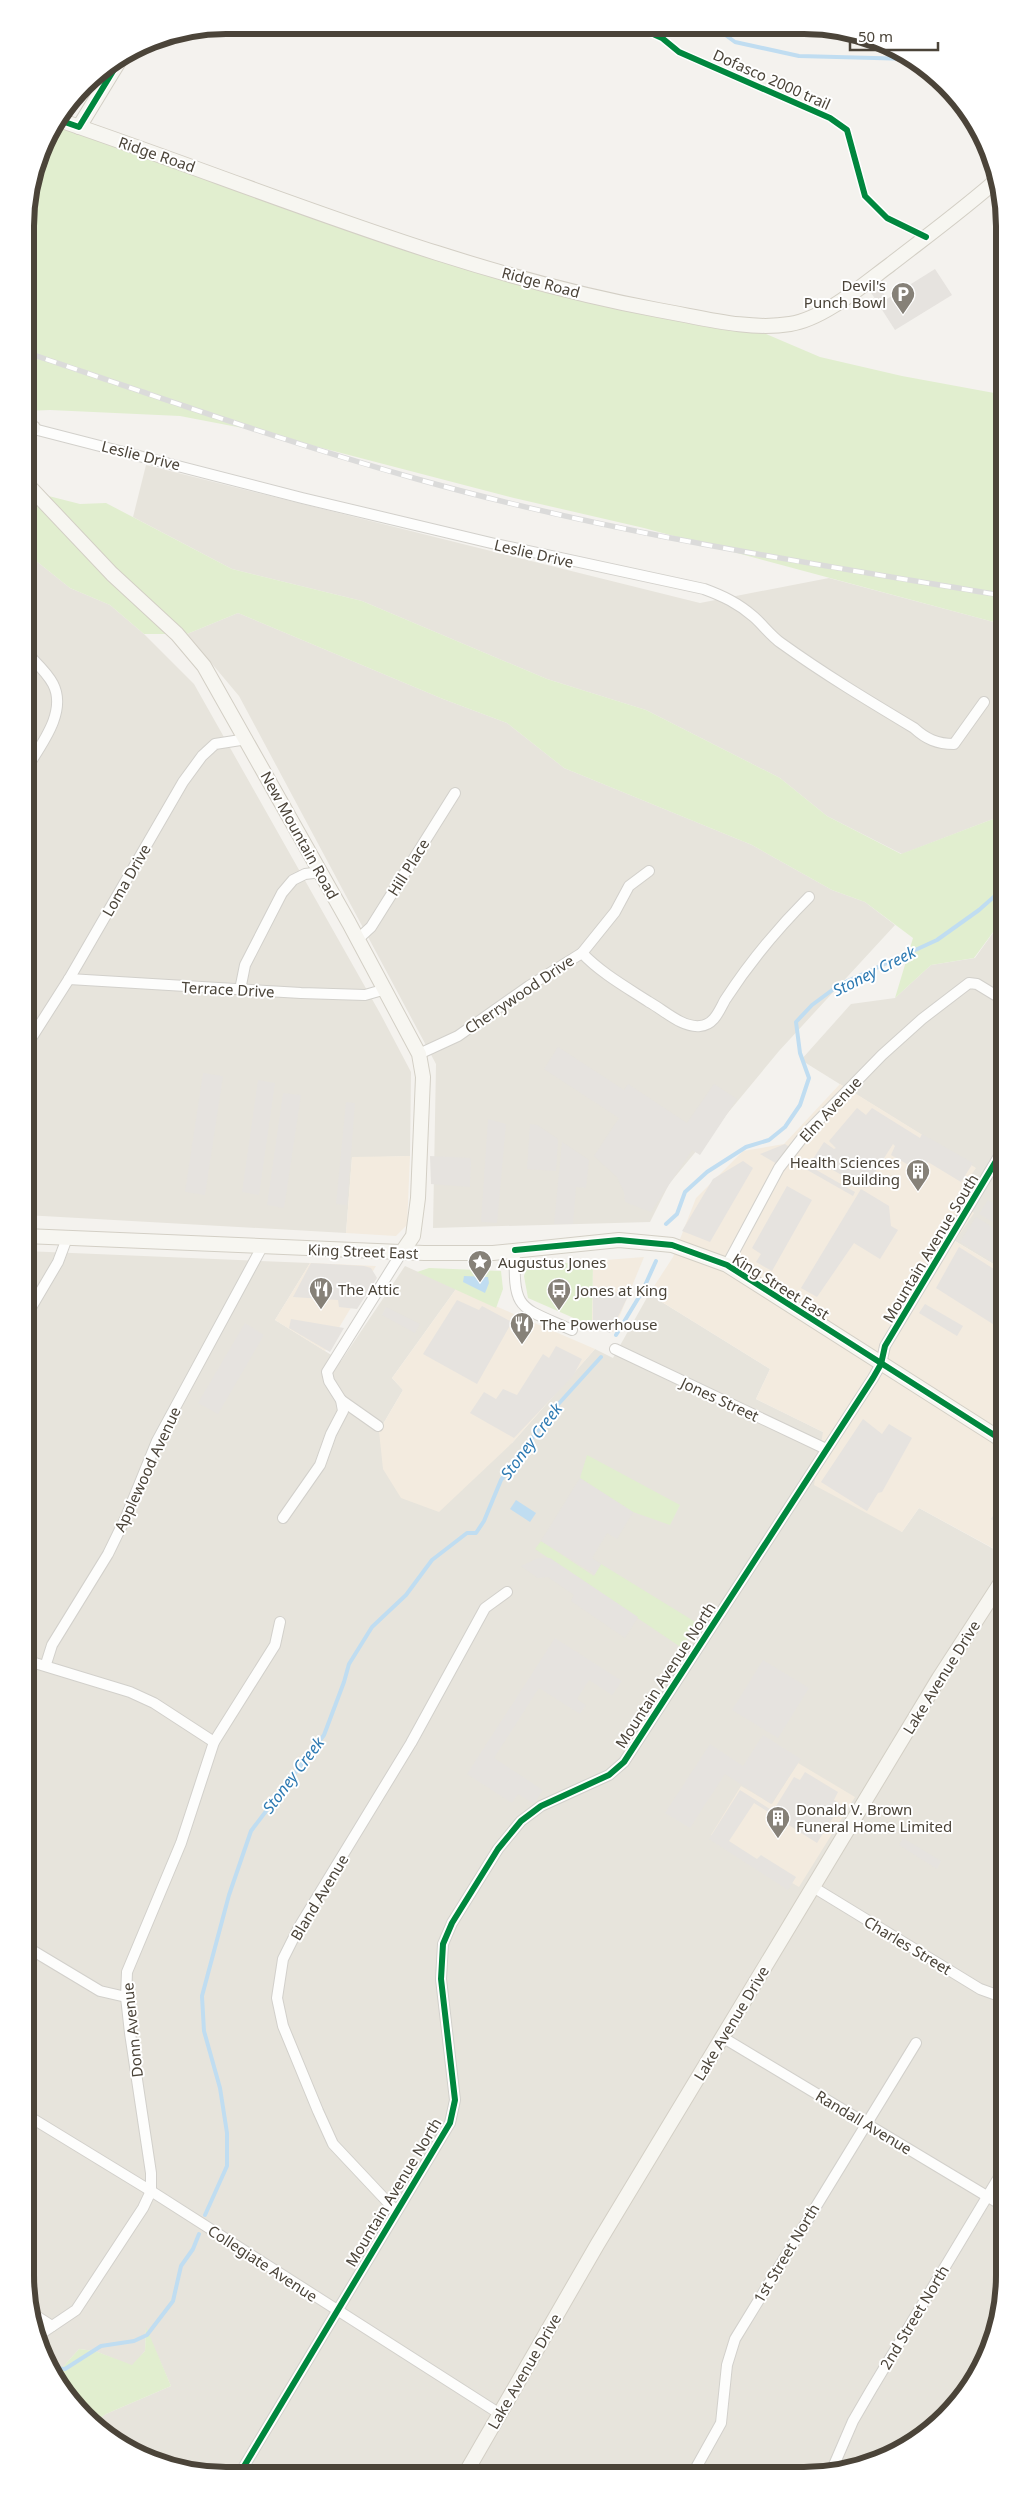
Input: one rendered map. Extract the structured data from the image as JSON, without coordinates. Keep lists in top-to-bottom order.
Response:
{
  "streets": {
    "main road": [
      "Ridge Road",
      "New Mountain Road",
      "King Street East",
      "Lake Avenue Drive"
    ],
    "street": [
      "Leslie Drive",
      "Hill Place",
      "Loma Drive",
      "Terrace Drive",
      "Cherrywood Drive",
      "Elm Avenue",
      "Mountain Avenue South",
      "Jones Street",
      "Applewood Avenue",
      "Mountain Avenue North",
      "Bland Avenue",
      "Charles Street",
      "Donn Avenue",
      "Randall Avenue",
      "1st Street North",
      "Collegiate Avenue",
      "2nd Street North"
    ],
    "cycle path": ["Dofasco 2000 trail"]
  },
  "crossings": [
    ["New Mountain Road", "Hill Place"],
    ["New Mountain Road", "Loma Drive"],
    ["New Mountain Road", "Terrace Drive"],
    ["New Mountain Road", "Cherrywood Drive"],
    ["New Mountain Road", "King Street East"],
    ["Loma Drive", "Terrace Drive"],
    ["Elm Avenue", "King Street East"],
    ["Mountain Avenue South", "King Street East"],
    ["Mountain Avenue South", "Mountain Avenue North"],
    ["King Street East", "Applewood Avenue"],
    ["King Street East", "Mountain Avenue North"],
    ["Jones Street", "Mountain Avenue North"],
    ["Mountain Avenue North", "Bland Avenue"],
    ["Mountain Avenue North", "Collegiate Avenue"],
    ["Lake Avenue Drive", "Charles Street"],
    ["Lake Avenue Drive", "Randall Avenue"],
    ["Lake Avenue Drive", "Collegiate Avenue"],
    ["Donn Avenue", "Collegiate Avenue"],
    ["Randall Avenue", "1st Street North"],
    ["Randall Avenue", "2nd Street North"]
  ],
  "water": ["Stoney Creek"],
  "places": {
    "parking": ["Devil's Punch Bowl"],
    "building": ["Health Sciences Building", "Donald V. Brown Funeral Home Limited"],
    "place": ["Augustus Jones"],
    "restaurant": ["The Attic", "The Powerhouse"],
    "bus stop": ["Jones at King"]
  },
  "scale_bar": "50 m"
}
